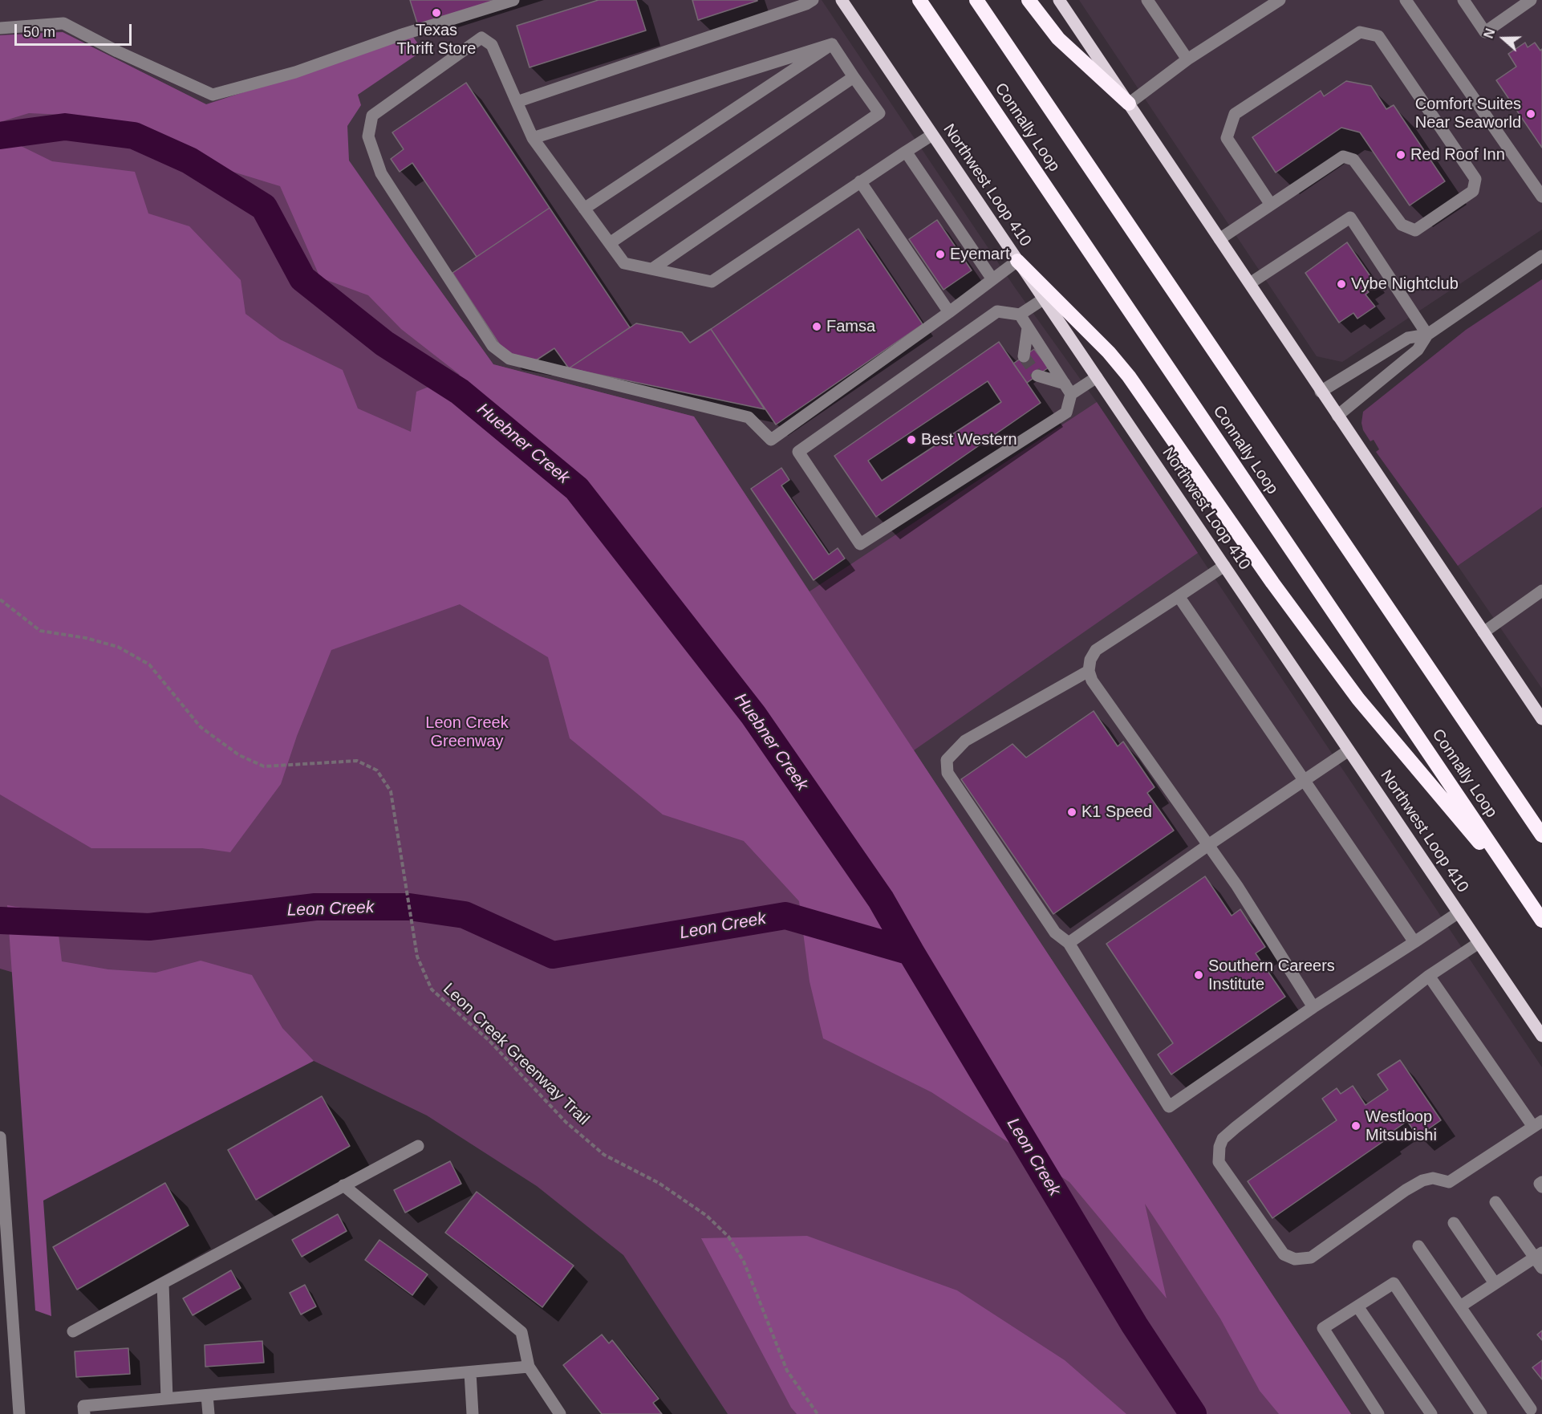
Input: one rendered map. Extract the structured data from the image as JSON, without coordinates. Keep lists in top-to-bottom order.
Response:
{
  "streets": {
    "highway": ["Connally Loop"],
    "main road": ["Northwest Loop 410"],
    "path": ["Leon Creek Greenway Trail"]
  },
  "water": ["Huebner Creek", "Leon Creek"],
  "parks": ["Leon Creek Greenway"],
  "places": [
    "Texas Thrift Store",
    "Comfort Suites Near Seaworld",
    "Red Roof Inn",
    "Eyemart",
    "Vybe Nightclub",
    "Famsa",
    "Best Western",
    "K1 Speed",
    "Southern Careers Institute",
    "Westloop Mitsubishi"
  ],
  "scale_bar": "50 m",
  "north": "left"
}
